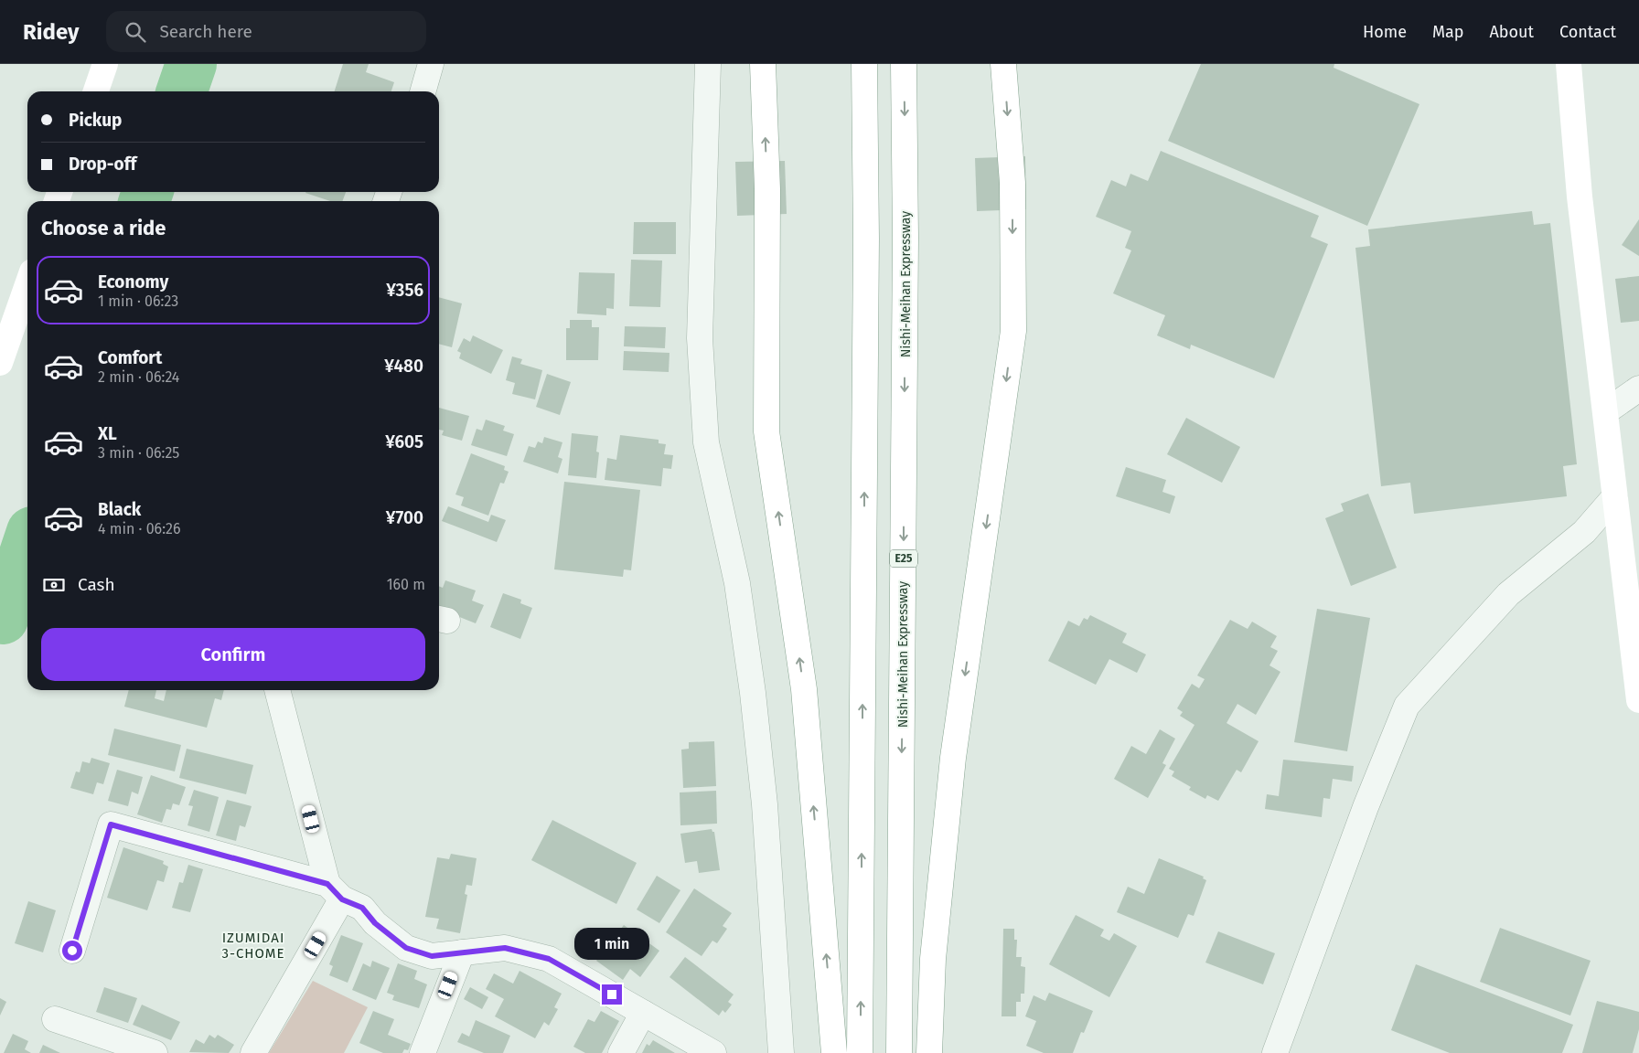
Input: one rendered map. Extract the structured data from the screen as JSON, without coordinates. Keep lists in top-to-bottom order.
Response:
{
  "streets": {
    "main road": ["Nishi-Meihan Expressway", "E25"]
  },
  "districts": ["IZUMIDAI 3-CHOME"],
  "page": {
    "header": "Ridey",
    "search": "Search here",
    "nav": [
      "Home",
      "Map",
      "About",
      "Contact"
    ],
    "banner": ["Pickup", "Drop-off"],
    "heading": "Choose a ride",
    "list": [
      {
        "name": "Economy",
        "note": "1 min · 06:23",
        "value": "¥356"
      },
      {
        "name": "Comfort",
        "note": "2 min · 06:24",
        "value": "¥480"
      },
      {
        "name": "XL",
        "note": "3 min · 06:25",
        "value": "¥605"
      },
      {
        "name": "Black",
        "note": "4 min · 06:26",
        "value": "¥700"
      }
    ],
    "pay": ["Cash", "160 m"],
    "buttons": "Confirm",
    "bubble": "1 min"
  }
}
